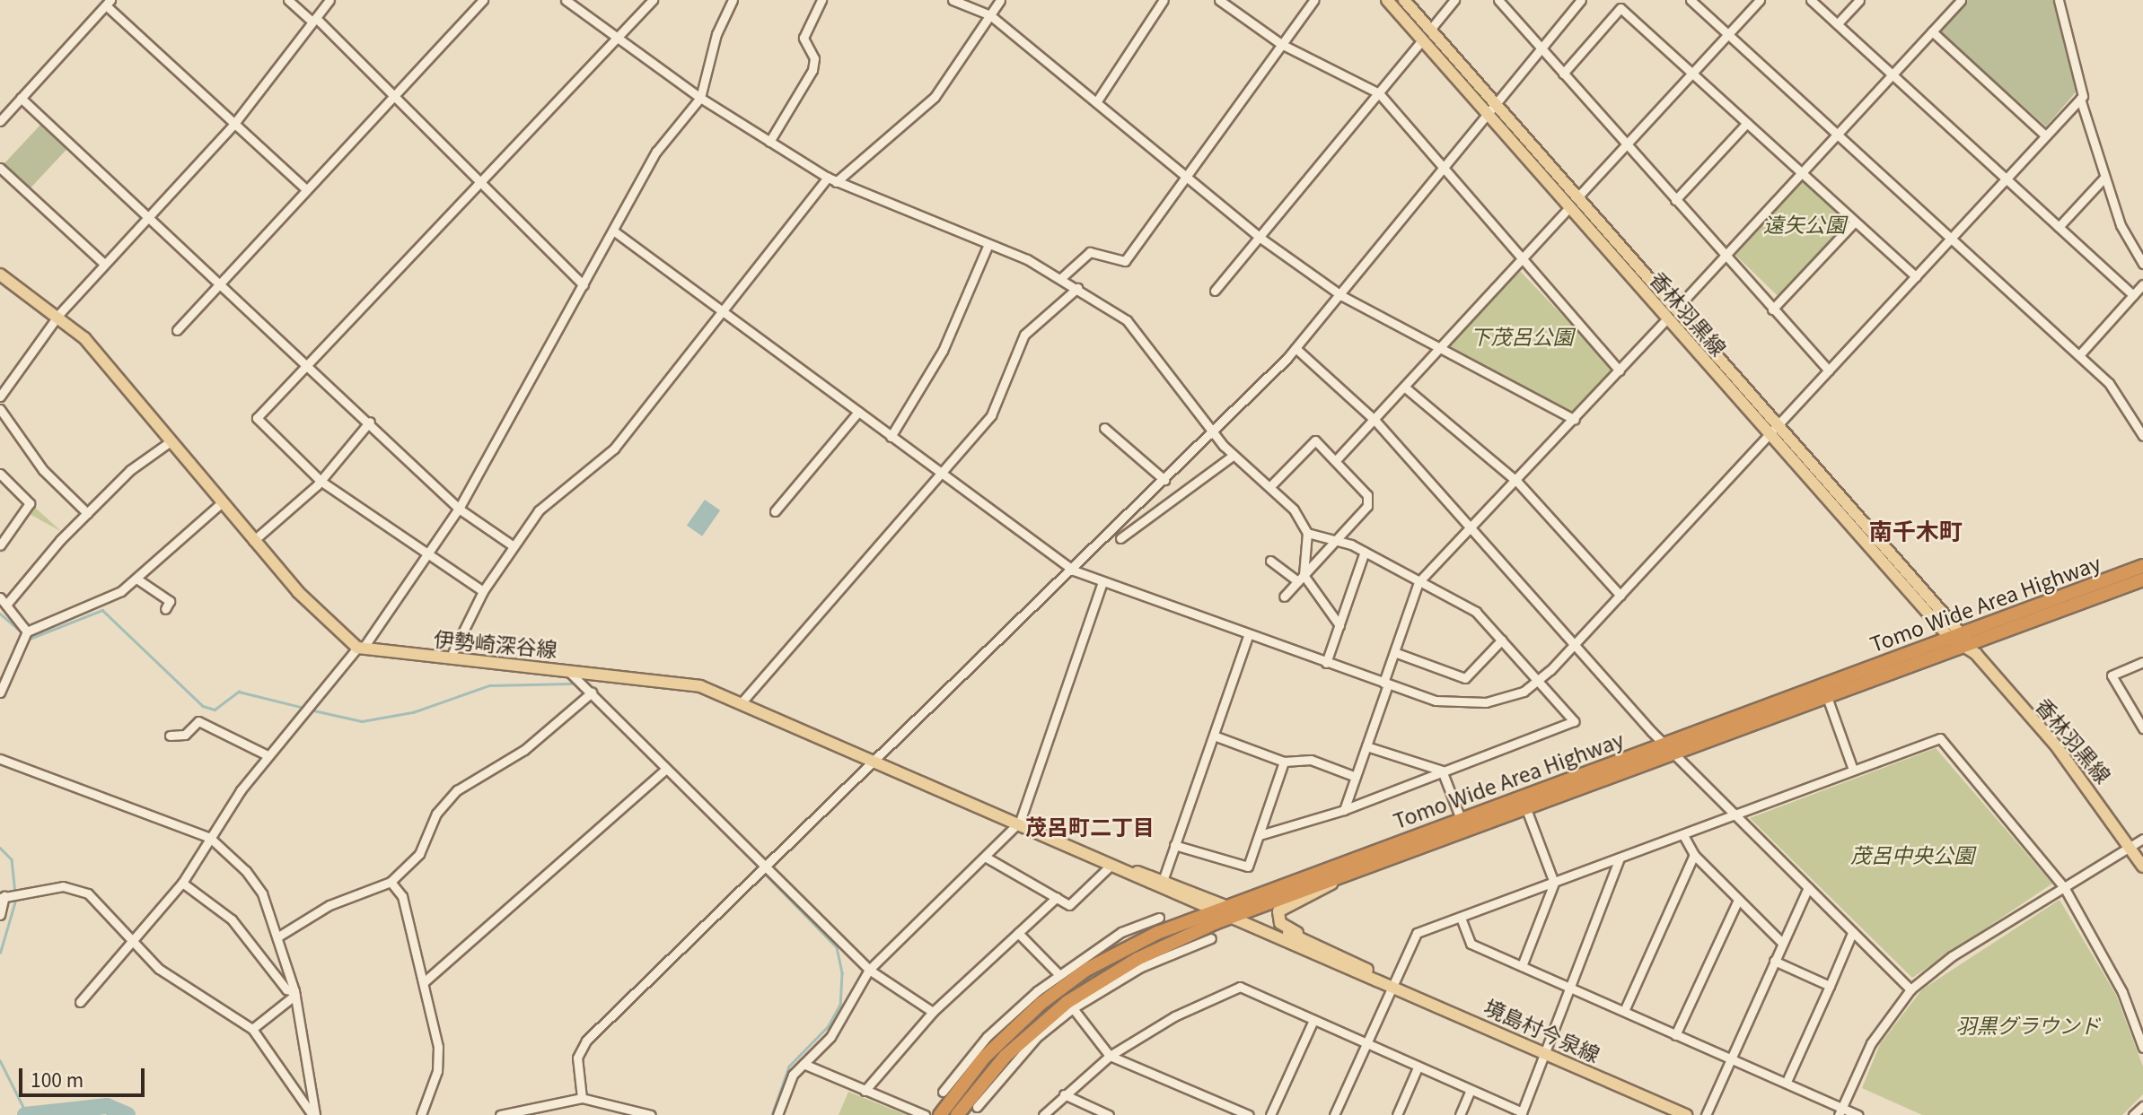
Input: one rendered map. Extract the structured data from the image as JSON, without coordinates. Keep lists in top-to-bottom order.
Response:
{
  "streets": {
    "highway": ["Tomo Wide Area Highway"],
    "main road": ["香林羽黒線", "伊勢崎深谷線", "境島村今泉線"]
  },
  "crossings": [
    ["香林羽黒線", "Tomo Wide Area Highway"],
    ["Tomo Wide Area Highway", "伊勢崎深谷線"],
    ["Tomo Wide Area Highway", "境島村今泉線"],
    ["伊勢崎深谷線", "境島村今泉線"]
  ],
  "districts": ["南千木町", "茂呂町二丁目"],
  "parks": [
    "遠矢公園",
    "下茂呂公園",
    "茂呂中央公園",
    "羽黒グラウンド"
  ],
  "scale_bar": "100 m"
}
